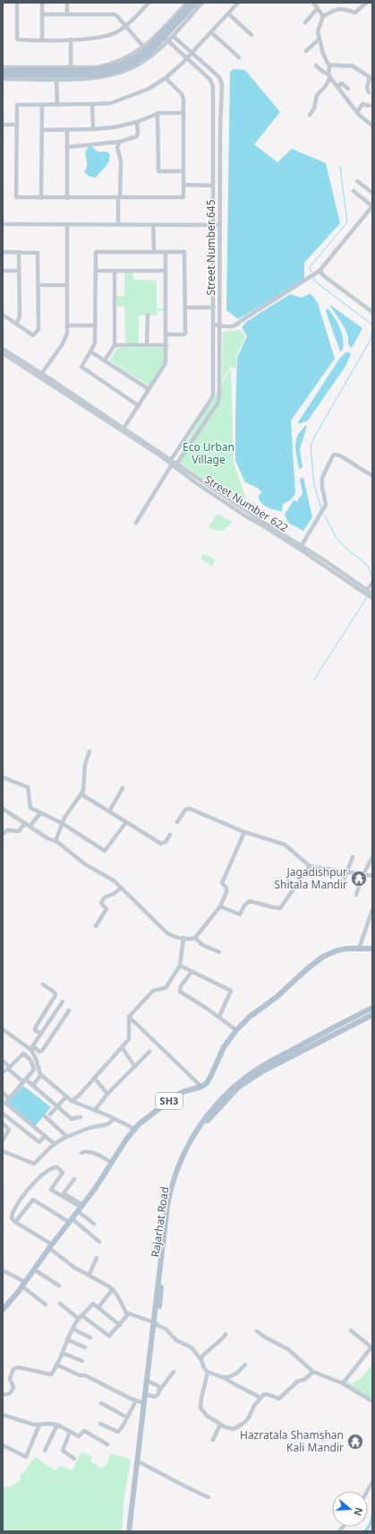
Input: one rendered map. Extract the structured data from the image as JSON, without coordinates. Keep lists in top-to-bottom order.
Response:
{
  "streets": {
    "main road": ["SH3", "Rajarhat Road"],
    "street": ["Street Number 645", "Street Number 622"]
  },
  "crossings": [
    ["Street Number 645", "Street Number 622"]
  ],
  "parks": ["Eco Urban Village"],
  "places": {
    "temple": ["Jagadishpur Shitala Mandir", "Hazratala Shamshan Kali Mandir"]
  },
  "north": "right"
}
